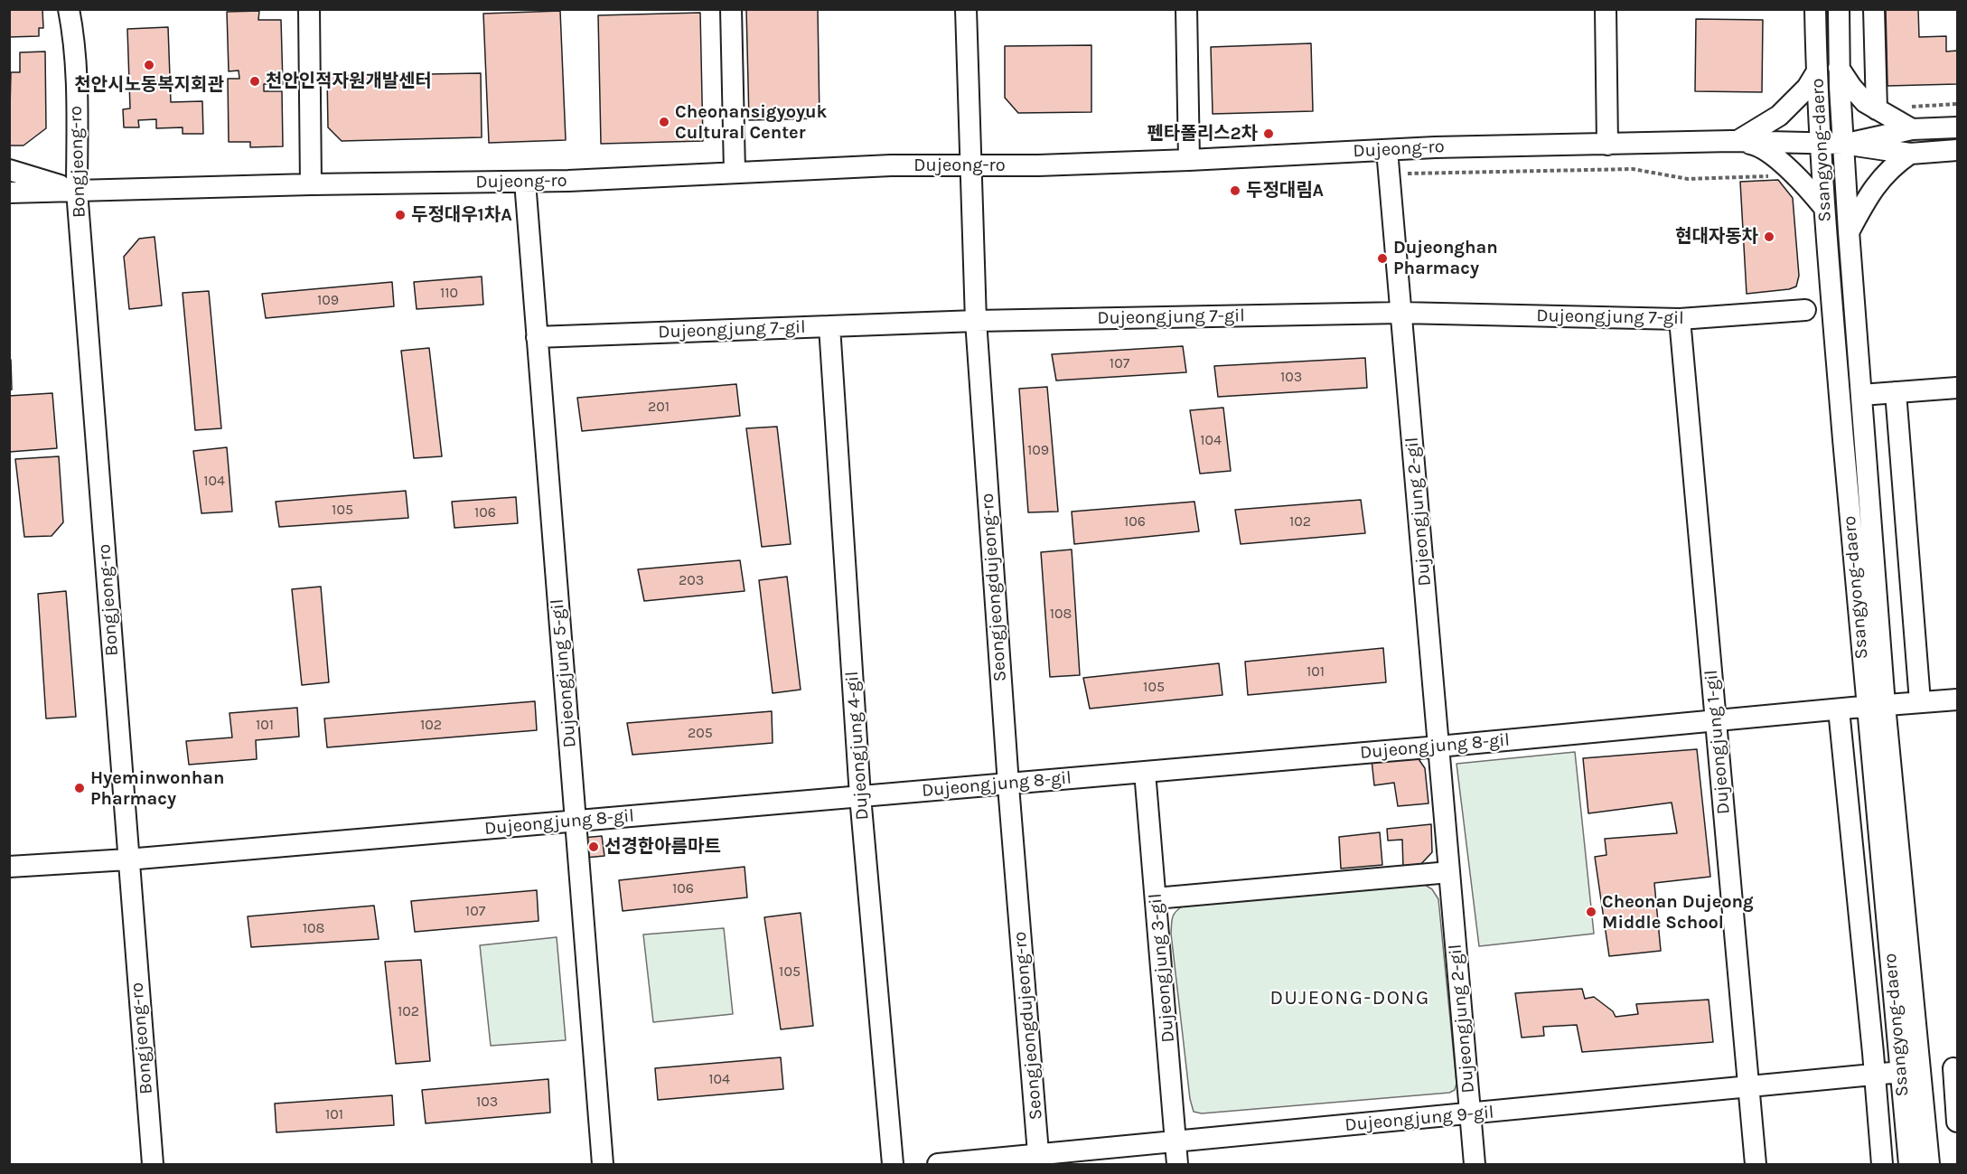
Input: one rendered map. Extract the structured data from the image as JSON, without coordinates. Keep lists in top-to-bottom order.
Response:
{
  "streets": {
    "street": [
      "Dujeong-ro",
      "Ssangyong-daero",
      "Bongjeong-ro",
      "Dujeongjung 7-gil",
      "Dujeongjung 2-gil",
      "Seongjeongdujeong-ro",
      "Dujeongjung 5-gil",
      "Dujeongjung 1-gil",
      "Dujeongjung 4-gil",
      "Dujeongjung 8-gil",
      "Dujeongjung 3-gil",
      "Dujeongjung 9-gil"
    ]
  },
  "crossings": [
    ["Dujeong-ro", "Ssangyong-daero"],
    ["Dujeong-ro", "Bongjeong-ro"],
    ["Dujeong-ro", "Dujeongjung 2-gil"],
    ["Dujeong-ro", "Seongjeongdujeong-ro"],
    ["Dujeong-ro", "Dujeongjung 5-gil"],
    ["Ssangyong-daero", "Dujeongjung 8-gil"],
    ["Ssangyong-daero", "Dujeongjung 9-gil"],
    ["Bongjeong-ro", "Dujeongjung 8-gil"],
    ["Dujeongjung 7-gil", "Dujeongjung 2-gil"],
    ["Dujeongjung 7-gil", "Seongjeongdujeong-ro"],
    ["Dujeongjung 7-gil", "Dujeongjung 5-gil"],
    ["Dujeongjung 7-gil", "Dujeongjung 1-gil"],
    ["Dujeongjung 7-gil", "Dujeongjung 4-gil"],
    ["Dujeongjung 2-gil", "Dujeongjung 8-gil"],
    ["Dujeongjung 2-gil", "Dujeongjung 9-gil"],
    ["Seongjeongdujeong-ro", "Dujeongjung 8-gil"],
    ["Seongjeongdujeong-ro", "Dujeongjung 9-gil"],
    ["Dujeongjung 5-gil", "Dujeongjung 8-gil"],
    ["Dujeongjung 1-gil", "Dujeongjung 8-gil"],
    ["Dujeongjung 1-gil", "Dujeongjung 9-gil"],
    ["Dujeongjung 4-gil", "Dujeongjung 8-gil"],
    ["Dujeongjung 8-gil", "Dujeongjung 3-gil"],
    ["Dujeongjung 3-gil", "Dujeongjung 9-gil"]
  ],
  "districts": ["DUJEONG-DONG"],
  "places": [
    "천안시노동복지회관",
    "천안인적자원개발센터",
    "Cheonansigyoyuk Cultural Center",
    "펜타폴리스2차",
    "두정대림A",
    "두정대우1차A",
    "현대자동차",
    "Dujeonghan Pharmacy",
    "Hyeminwonhan Pharmacy",
    "선경한아름마트",
    "Cheonan Dujeong Middle School"
  ],
  "house_numbers": [
    "110",
    "109",
    "107",
    "103",
    "201",
    "104",
    "109",
    "104",
    "105",
    "106",
    "106",
    "102",
    "203",
    "108",
    "101",
    "105",
    "101",
    "102",
    "205",
    "106",
    "107",
    "108",
    "105",
    "102",
    "104",
    "103",
    "101"
  ]
}
